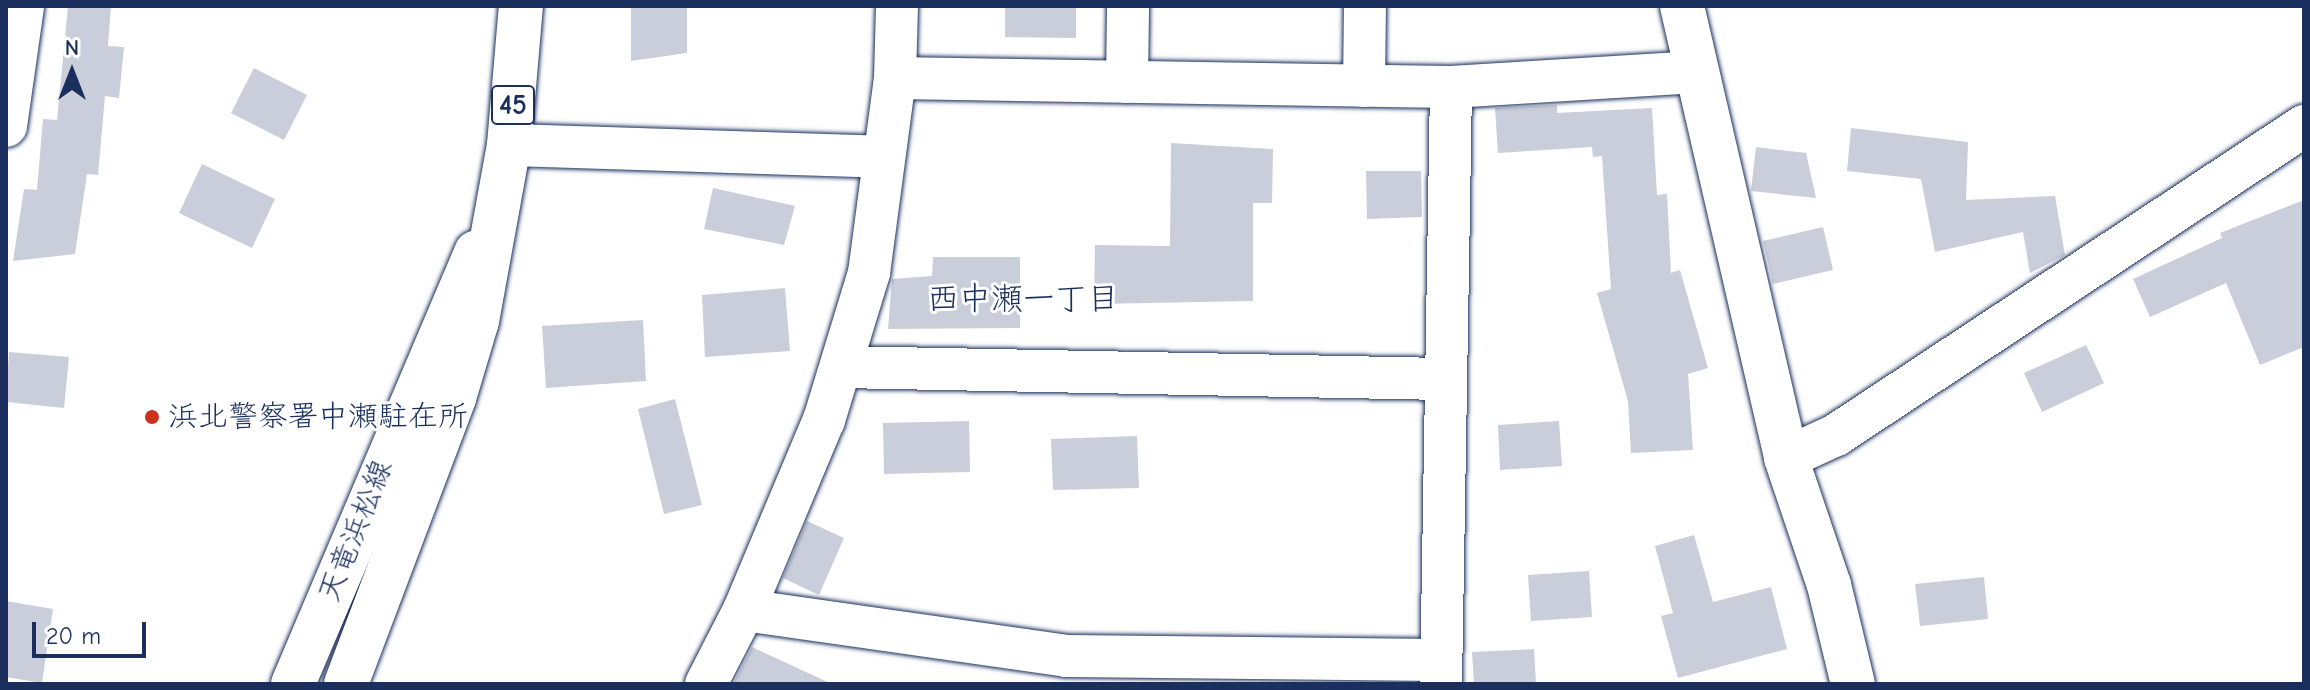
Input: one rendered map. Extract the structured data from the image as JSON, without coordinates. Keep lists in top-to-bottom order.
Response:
{
  "streets": {
    "main road": ["45", "天竜浜松線"]
  },
  "districts": ["西中瀬一丁目"],
  "places": ["浜北警察署中瀬駐在所"],
  "scale_bar": "20 m",
  "north": "top"
}
